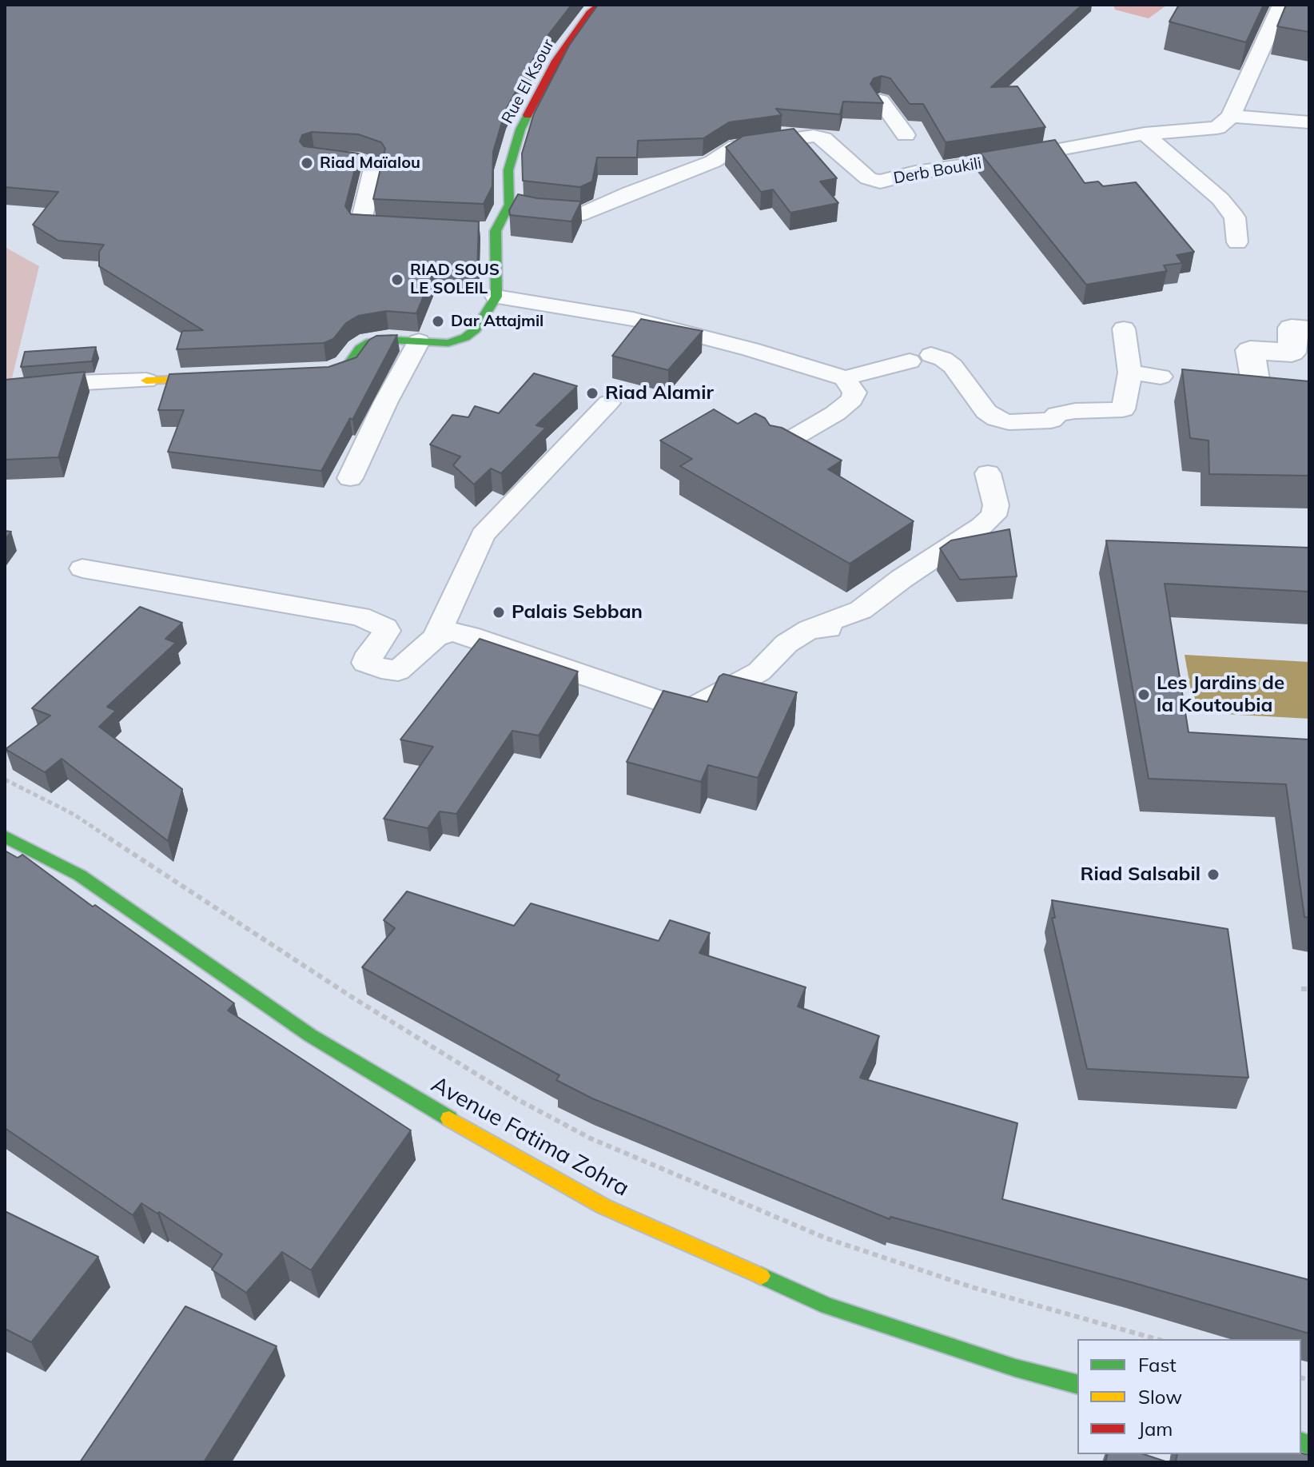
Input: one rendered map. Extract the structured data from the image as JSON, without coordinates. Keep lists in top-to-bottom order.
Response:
{
  "streets": {
    "street": ["Rue El Ksour", "Avenue Fatima Zohra"],
    "lane": ["Derb Boukili"]
  },
  "crossings": [
    ["Rue El Ksour", "Derb Boukili"]
  ],
  "places": [
    "Riad Maïalou",
    "RIAD SOUS LE SOLEIL",
    "Dar Attajmil",
    "Riad Alamir",
    "Palais Sebban",
    "Les Jardins de la Koutoubia",
    "Riad Salsabil"
  ],
  "legend": ["Fast", "Slow", "Jam"]
}
